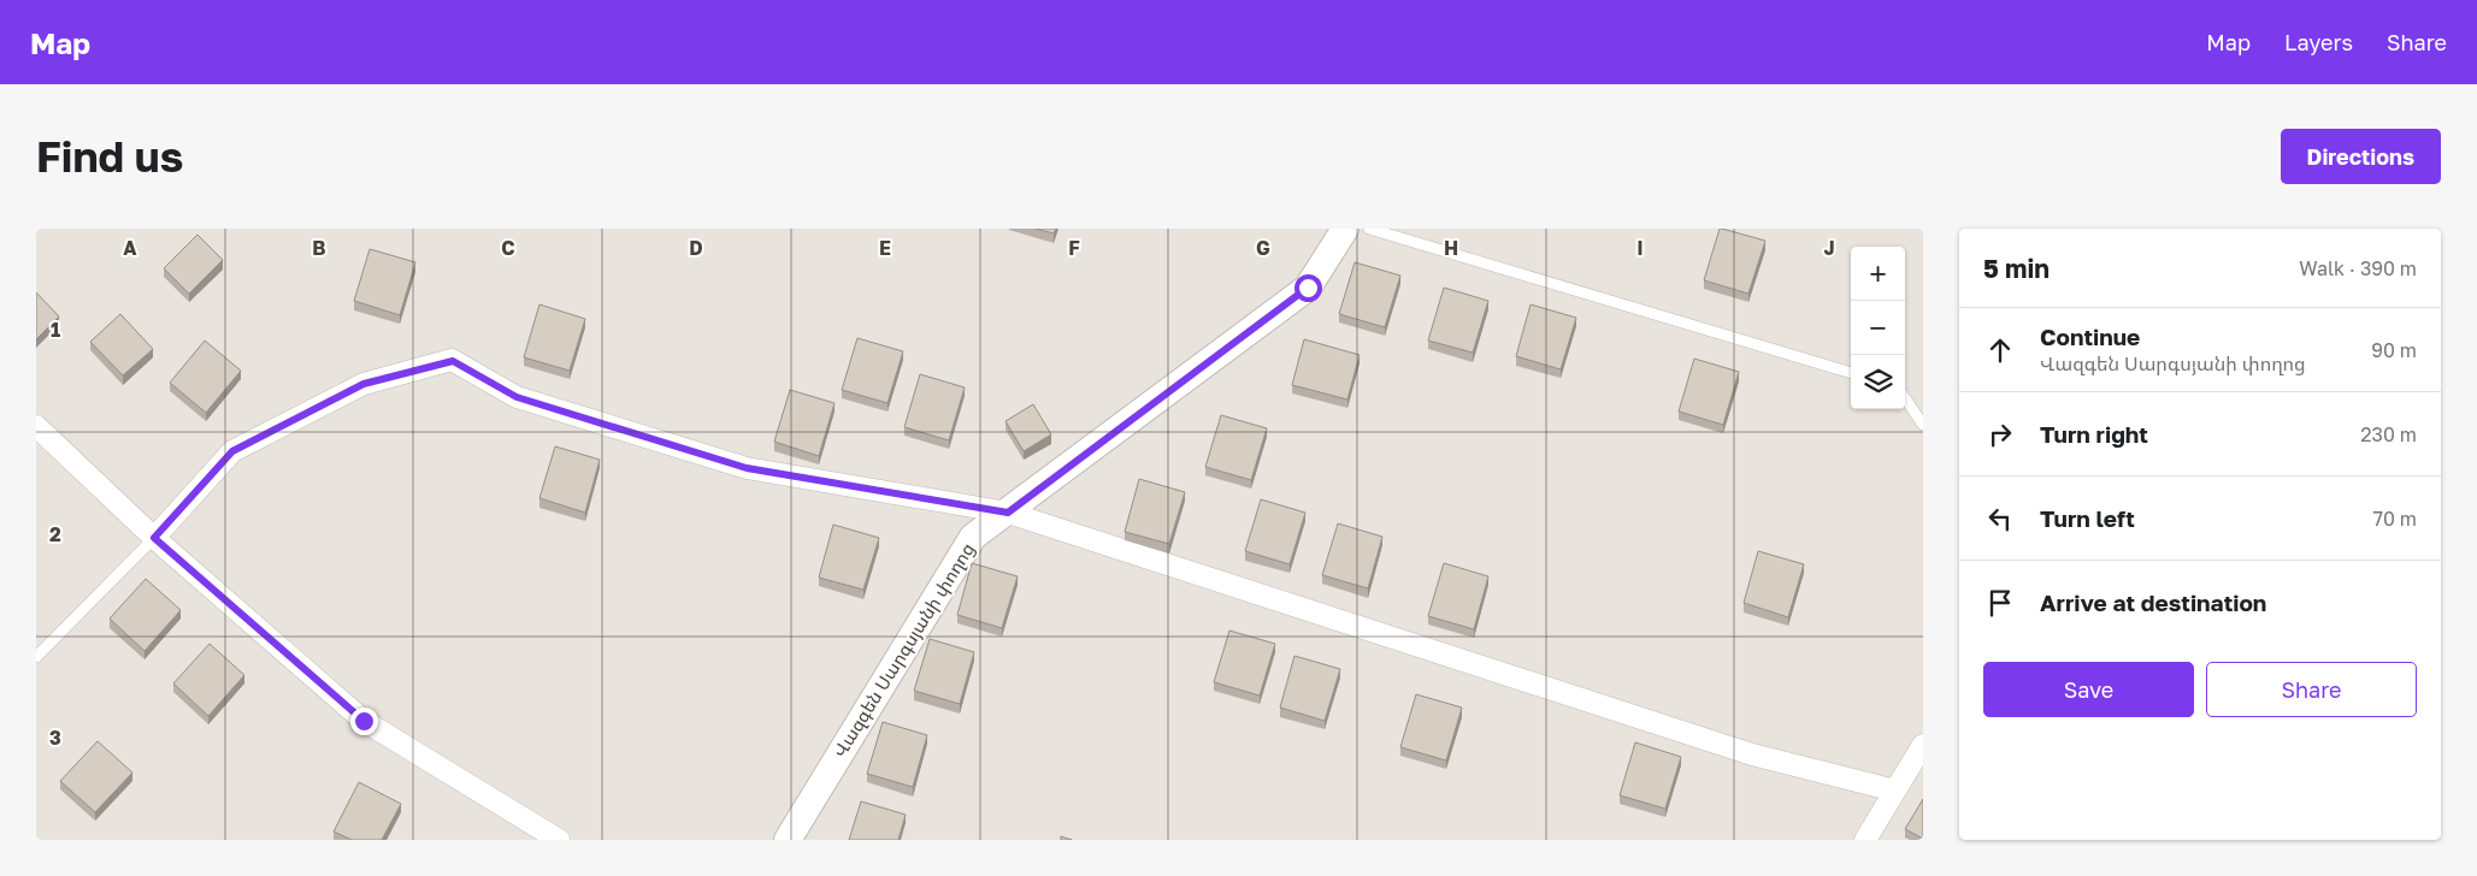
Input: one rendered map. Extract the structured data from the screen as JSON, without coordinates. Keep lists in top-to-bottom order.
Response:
{
  "streets": {
    "street": ["Վազգեն Սարգսյանի փողոց"]
  },
  "page": {
    "header": "Map",
    "nav": ["Map", "Layers", "Share"],
    "buttons": [
      "Directions",
      ["Save", "Share"]
    ],
    "title": "Find us",
    "heading": ["5 min", "Walk · 390 m"],
    "map_buttons": ["+", "−"],
    "list": [
      ["Continue", "Վազգեն Սարգսյանի փողոց", "90 m"],
      ["Turn right", "230 m"],
      ["Turn left", "70 m"],
      "Arrive at destination"
    ]
  },
  "grid": {
    "columns": [
      "A",
      "B",
      "C",
      "D",
      "E",
      "F",
      "G",
      "H",
      "I",
      "J"
    ],
    "rows": ["1", "2", "3"]
  }
}
